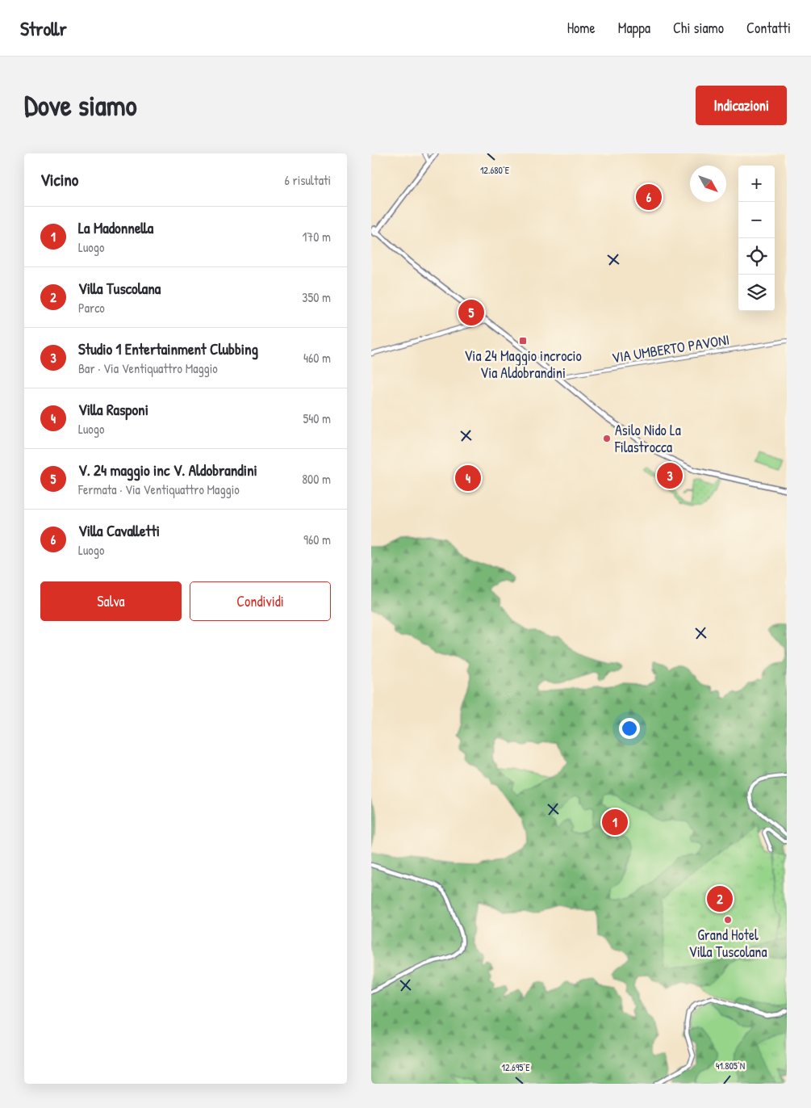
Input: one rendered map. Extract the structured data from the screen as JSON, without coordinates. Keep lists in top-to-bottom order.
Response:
{
  "streets": {
    "street": ["VIA UMBERTO PAVONI"]
  },
  "places": {
    "transit": ["Via 24 Maggio incrocio Via Aldobrandini"],
    "other": ["Asilo Nido La Filastrocca", "Grand Hotel Villa Tuscolana"]
  },
  "north": "bottom right",
  "page": {
    "header": "Strollr",
    "nav": [
      "Home",
      "Mappa",
      "Chi siamo",
      "Contatti"
    ],
    "buttons": [
      "Indicazioni",
      ["Salva", "Condividi"]
    ],
    "title": "Dove siamo",
    "heading": ["Vicino", "6 risultati"],
    "map_buttons": ["+", "−"],
    "pins": [
      "6",
      "5",
      "3",
      "4",
      "1",
      "2"
    ],
    "list": [
      {
        "mark": "1",
        "name": "La Madonnella",
        "note": "Luogo",
        "value": "170 m"
      },
      {
        "mark": "2",
        "name": "Villa Tuscolana",
        "note": "Parco",
        "value": "350 m"
      },
      {
        "mark": "3",
        "name": "Studio 1 Entertainment Clubbing",
        "note": "Bar · Via Ventiquattro Maggio",
        "value": "460 m"
      },
      {
        "mark": "4",
        "name": "Villa Rasponi",
        "note": "Luogo",
        "value": "540 m"
      },
      {
        "mark": "5",
        "name": "V. 24 maggio inc V. Aldobrandini",
        "note": "Fermata · Via Ventiquattro Maggio",
        "value": "800 m"
      },
      {
        "mark": "6",
        "name": "Villa Cavalletti",
        "note": "Luogo",
        "value": "960 m"
      }
    ]
  },
  "coordinates": ["12.680°E", "41.805°N", "12.695°E"]
}
